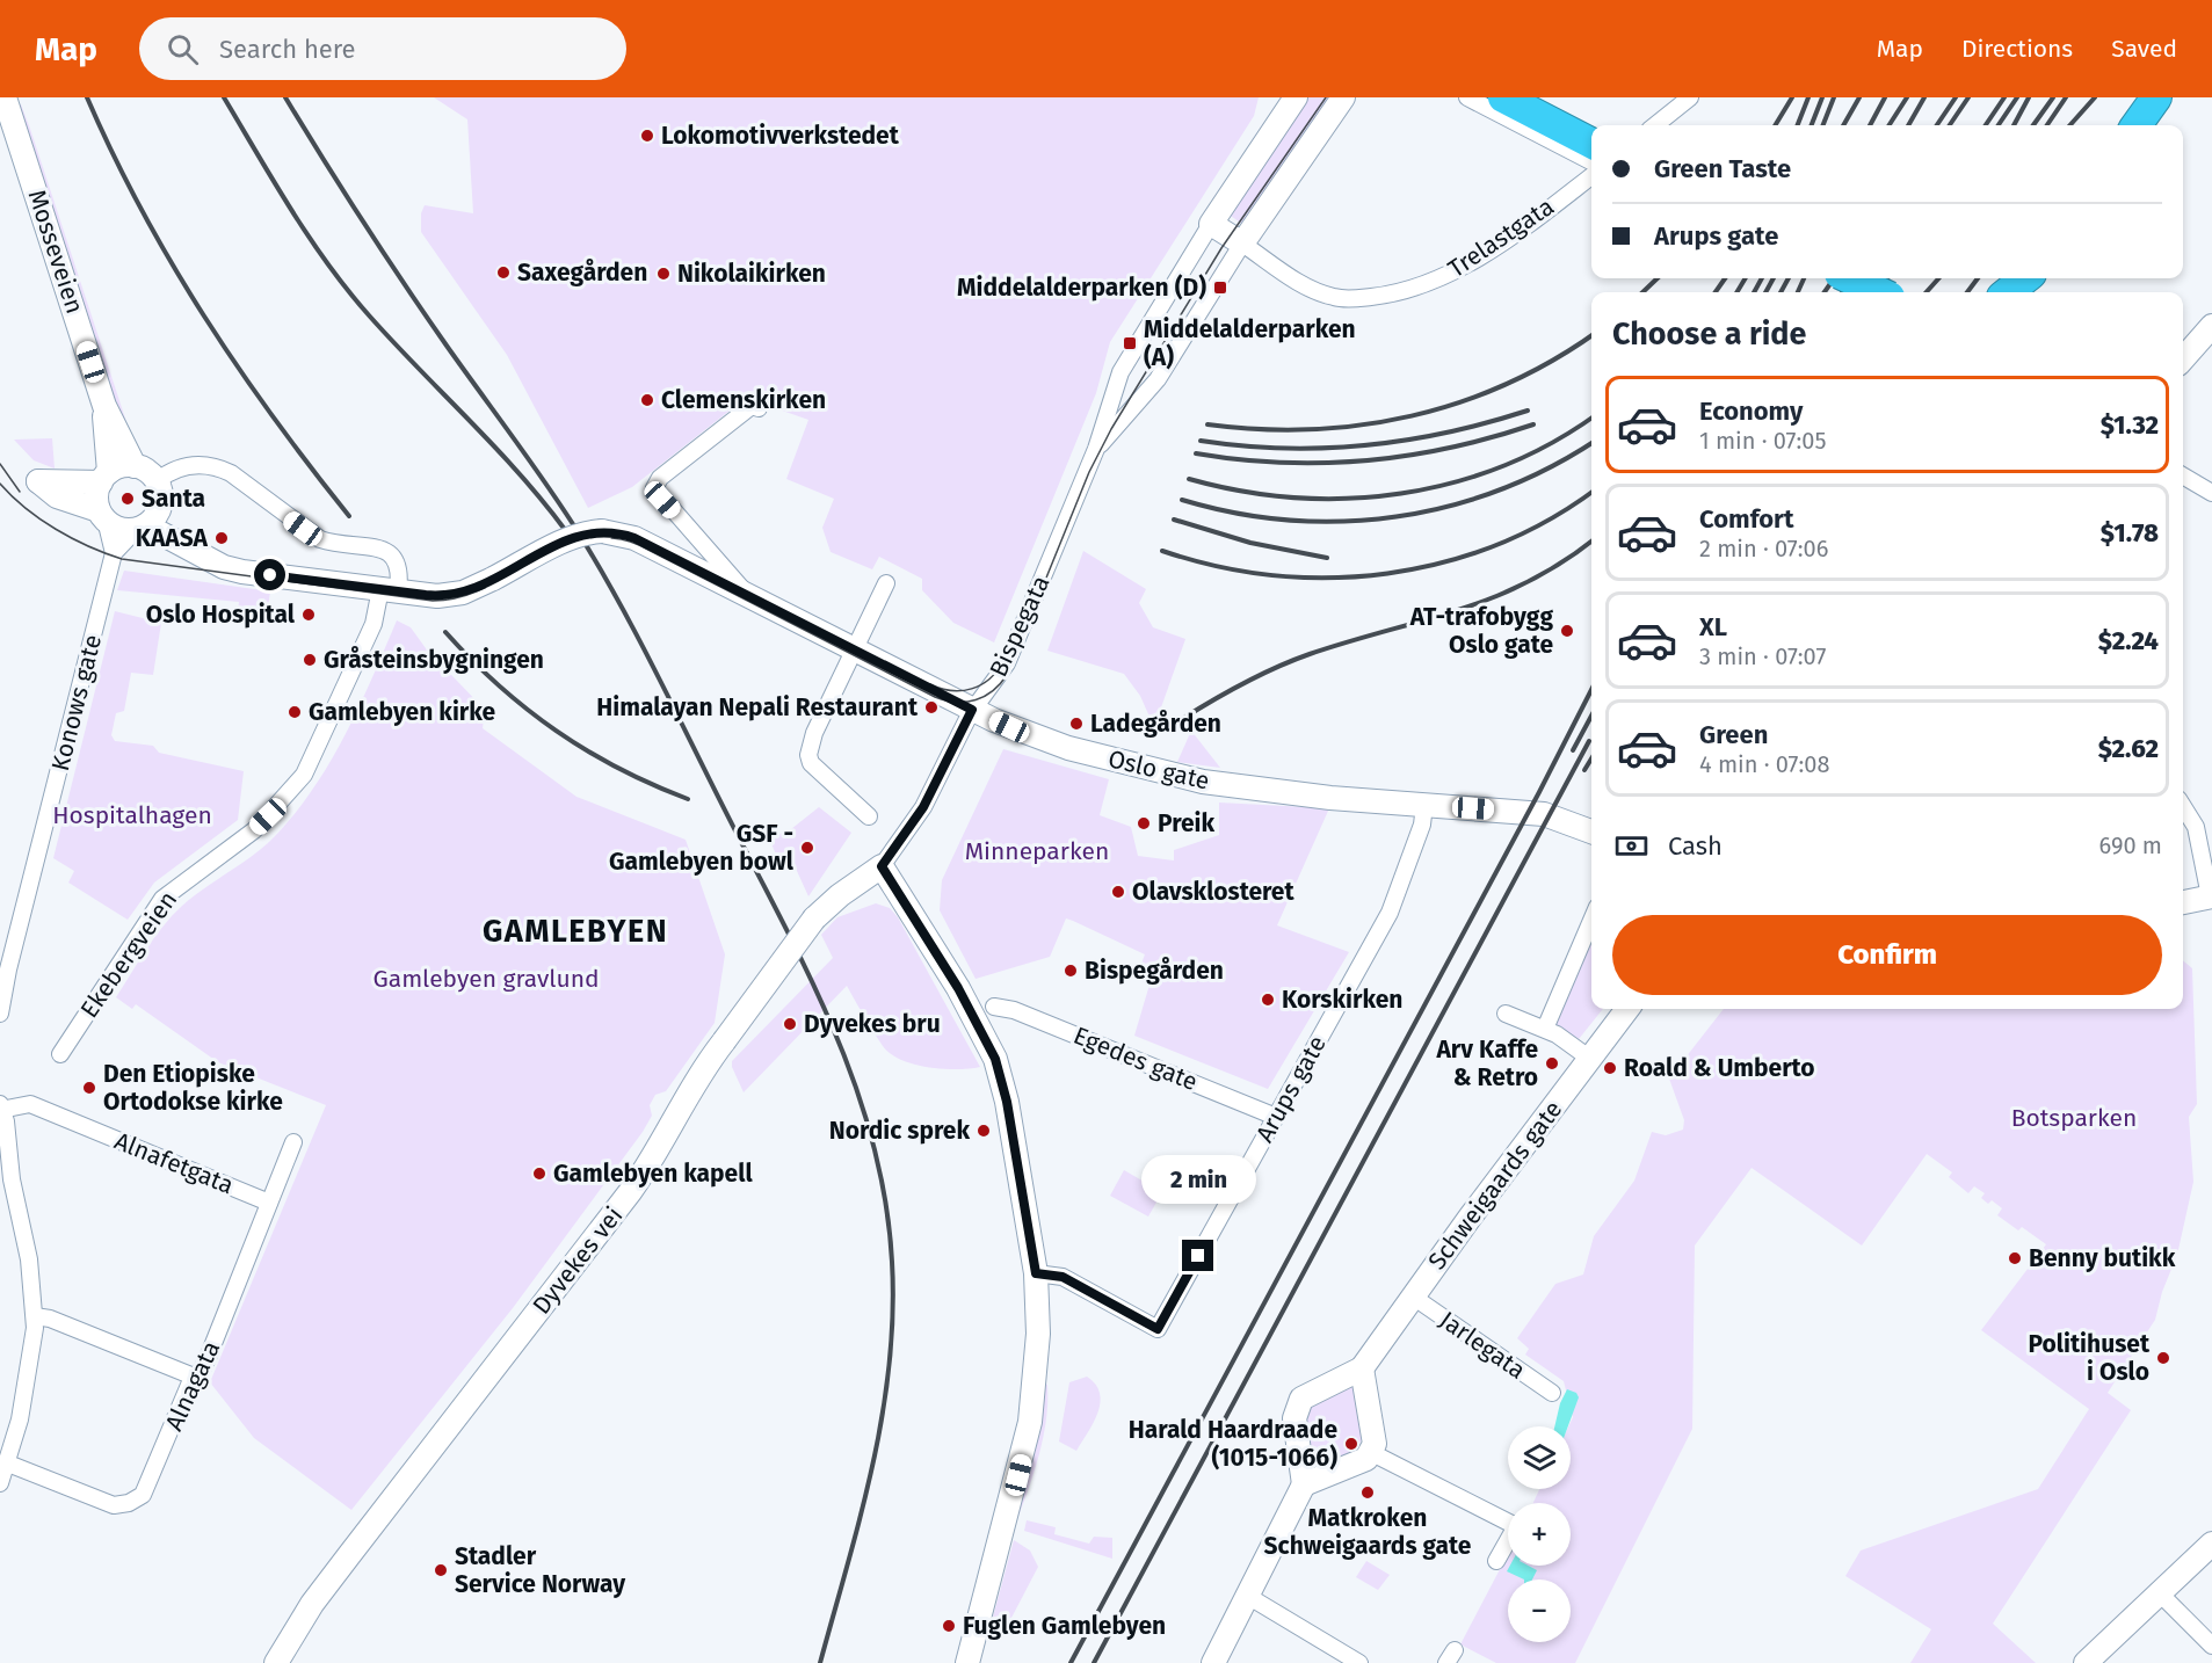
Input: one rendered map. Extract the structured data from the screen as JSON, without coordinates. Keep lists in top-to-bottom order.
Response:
{
  "streets": {
    "street": [
      "Trelastgata",
      "Mosseveien",
      "Bispegata",
      "Konows gate",
      "Oslo gate",
      "Ekebergveien",
      "Egedes gate",
      "Arups gate",
      "Alnafetgata",
      "Schweigaards gate",
      "Dyvekes vei",
      "Jarlegata",
      "Alnagata"
    ]
  },
  "crossings": [
    ["Trelastgata", "Bispegata"],
    ["Mosseveien", "Konows gate"],
    ["Mosseveien", "Oslo gate"],
    ["Mosseveien", "Ekebergveien"],
    ["Bispegata", "Oslo gate"],
    ["Bispegata", "Dyvekes vei"],
    ["Konows gate", "Oslo gate"],
    ["Konows gate", "Ekebergveien"],
    ["Oslo gate", "Ekebergveien"],
    ["Oslo gate", "Arups gate"],
    ["Egedes gate", "Arups gate"],
    ["Alnafetgata", "Alnagata"],
    ["Schweigaards gate", "Jarlegata"]
  ],
  "districts": ["GAMLEBYEN"],
  "parks": [
    "Hospitalhagen",
    "Minneparken",
    "Gamlebyen gravlund",
    "Botsparken"
  ],
  "places": {
    "other": [
      "Lokomotivverkstedet",
      "Saxegården",
      "Nikolaikirken",
      "Clemenskirken",
      "Santa",
      "KAASA",
      "Oslo Hospital",
      "AT-trafobygg Oslo gate",
      "Gråsteinsbygningen",
      "Himalayan Nepali Restaurant",
      "Gamlebyen kirke",
      "Ladegården",
      "Preik",
      "GSF - Gamlebyen bowl",
      "Olavsklosteret",
      "Bispegården",
      "Korskirken",
      "Dyvekes bru",
      "Arv Kaffe & Retro",
      "Roald & Umberto",
      "Den Etiopiske Ortodokse kirke",
      "Nordic sprek",
      "Gamlebyen kapell",
      "Benny butikk",
      "Politihuset i Oslo",
      "Harald Haardraade (1015-1066)",
      "Matkroken Schweigaards gate",
      "Stadler Service Norway",
      "Fuglen Gamlebyen"
    ],
    "transit": ["Middelalderparken (D)", "Middelalderparken (A)"]
  },
  "page": {
    "header": "Map",
    "search": "Search here",
    "nav": ["Map", "Directions", "Saved"],
    "banner": ["Green Taste", "Arups gate"],
    "heading": "Choose a ride",
    "list": [
      {
        "name": "Economy",
        "note": "1 min · 07:05",
        "value": "$1.32"
      },
      {
        "name": "Comfort",
        "note": "2 min · 07:06",
        "value": "$1.78"
      },
      {
        "name": "XL",
        "note": "3 min · 07:07",
        "value": "$2.24"
      },
      {
        "name": "Green",
        "note": "4 min · 07:08",
        "value": "$2.62"
      }
    ],
    "pay": ["Cash", "690 m"],
    "buttons": "Confirm",
    "bubble": "2 min",
    "map_buttons": ["+", "−"]
  }
}
